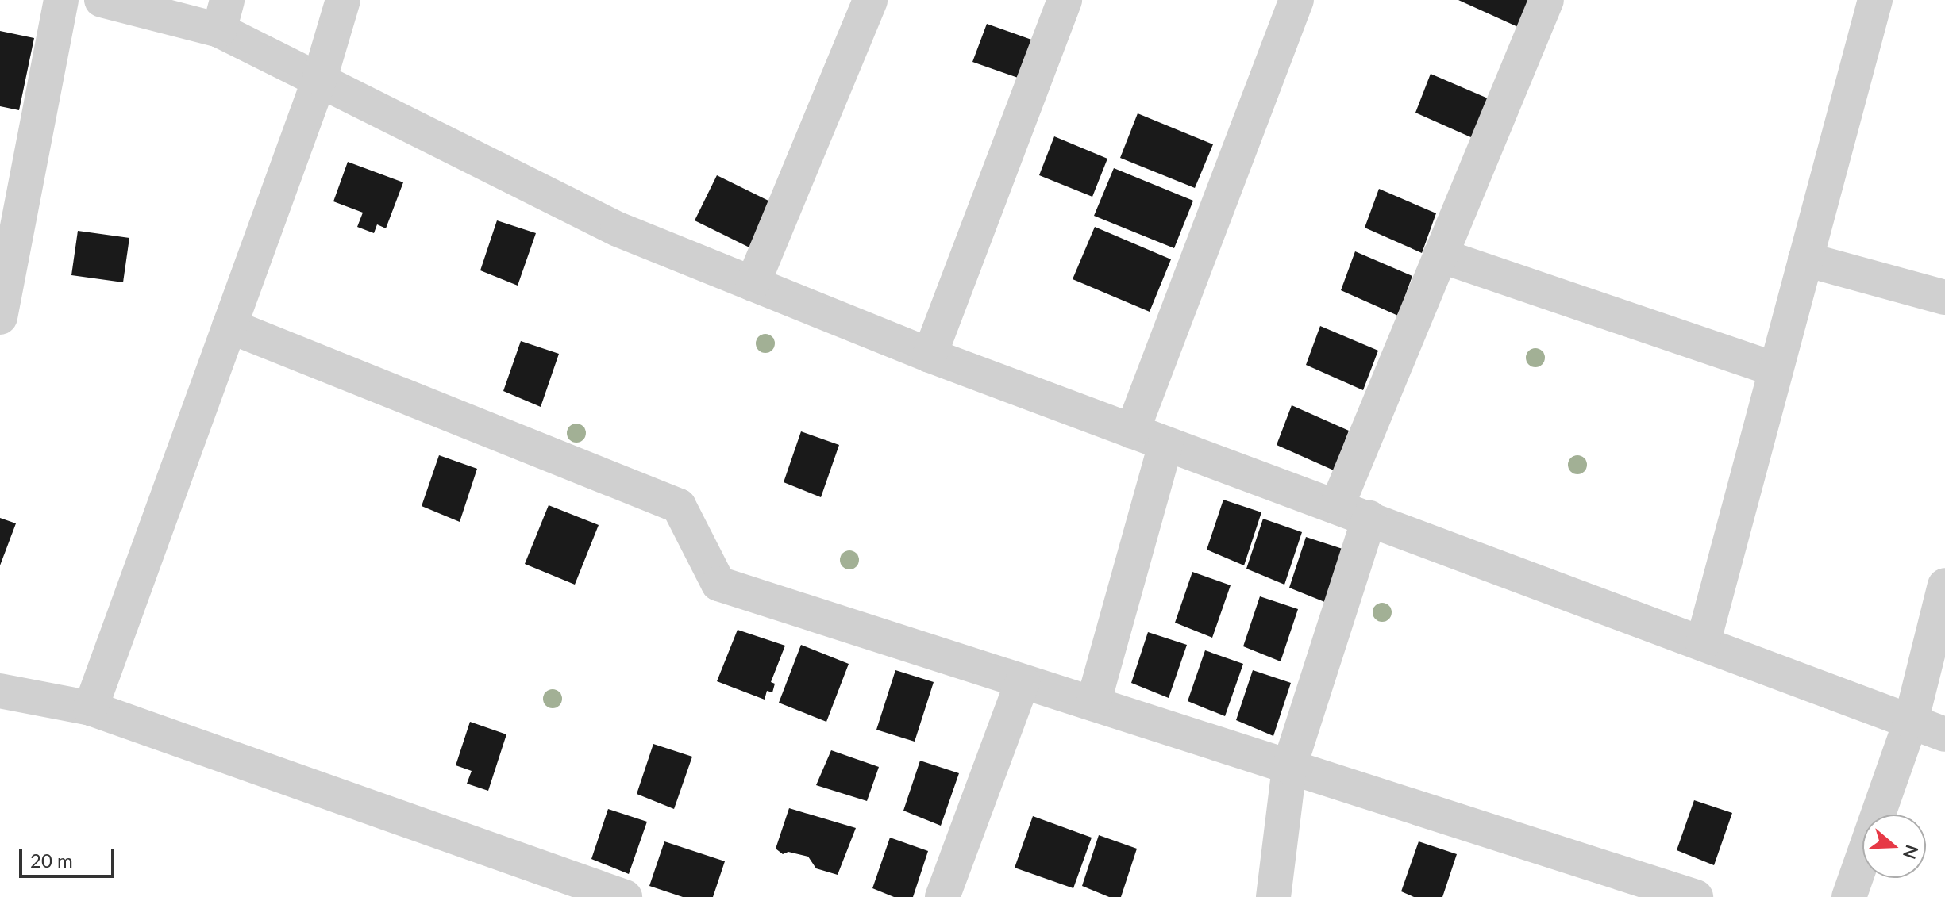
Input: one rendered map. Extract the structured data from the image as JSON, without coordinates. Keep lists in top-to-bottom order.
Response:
{
  "scale_bar": "20 m",
  "north": "right"
}
